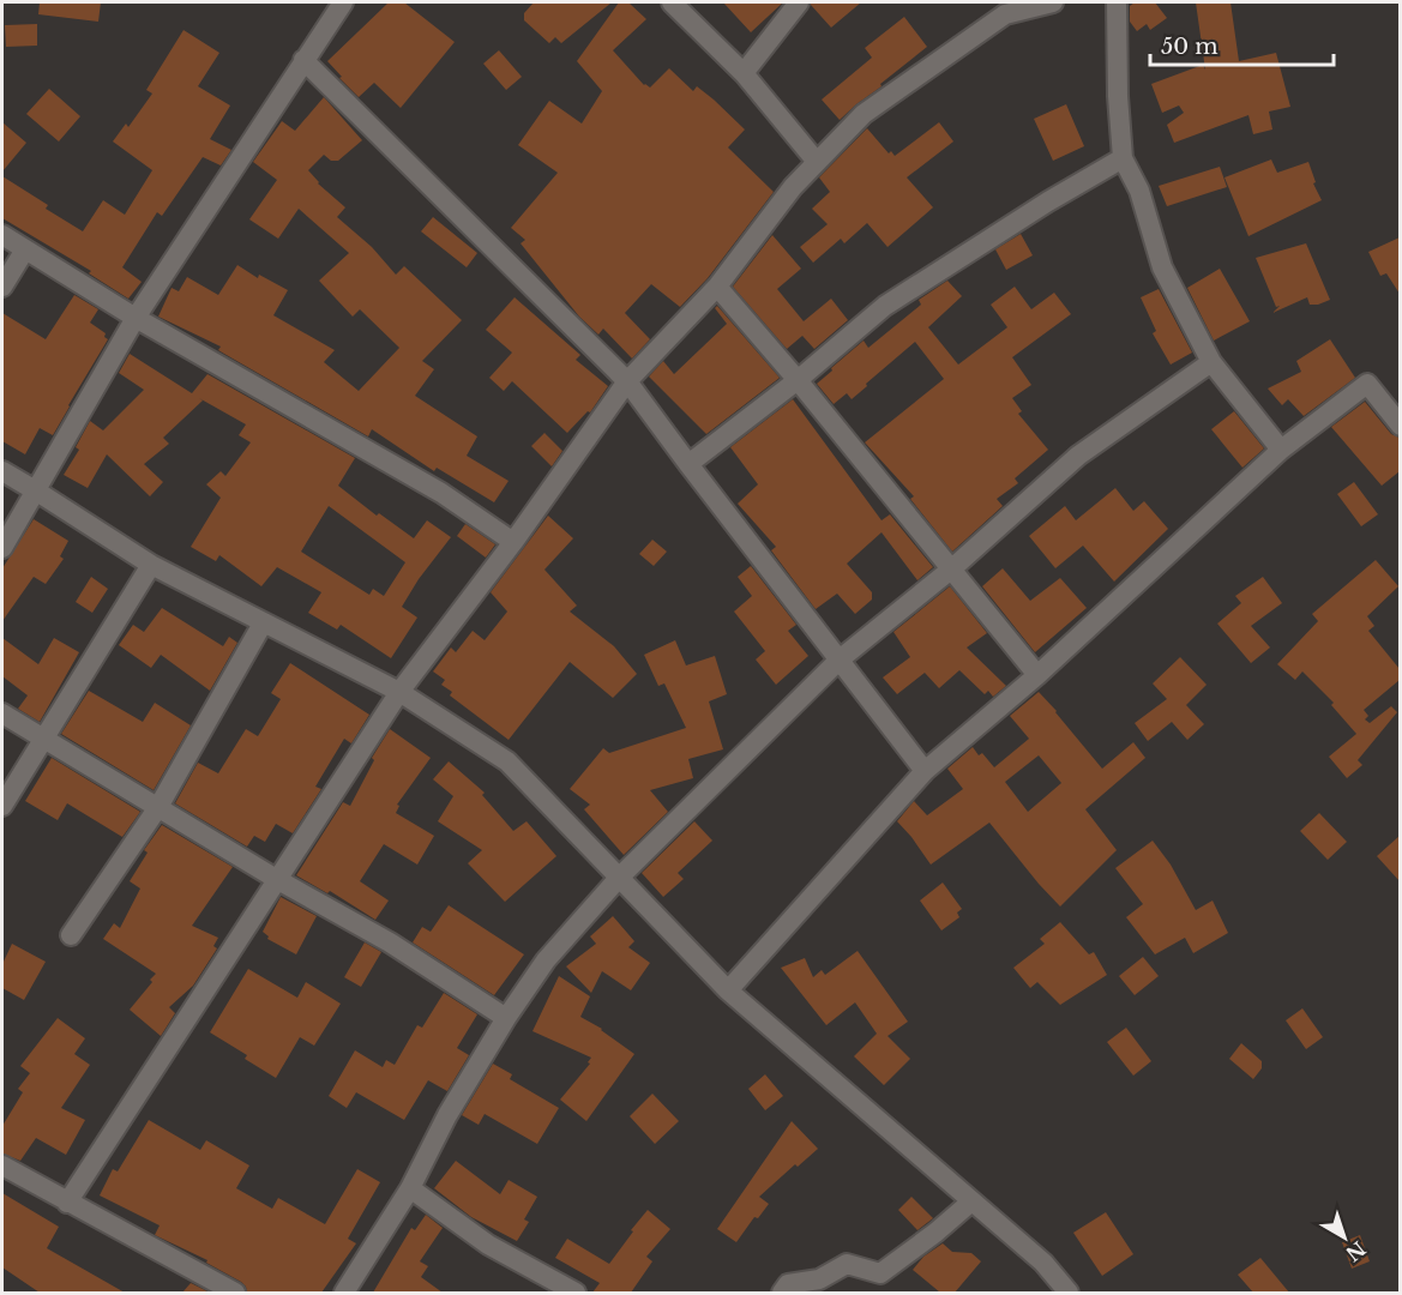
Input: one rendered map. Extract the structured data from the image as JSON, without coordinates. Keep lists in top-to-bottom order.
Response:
{
  "scale_bar": "50 m",
  "north": "bottom right"
}
